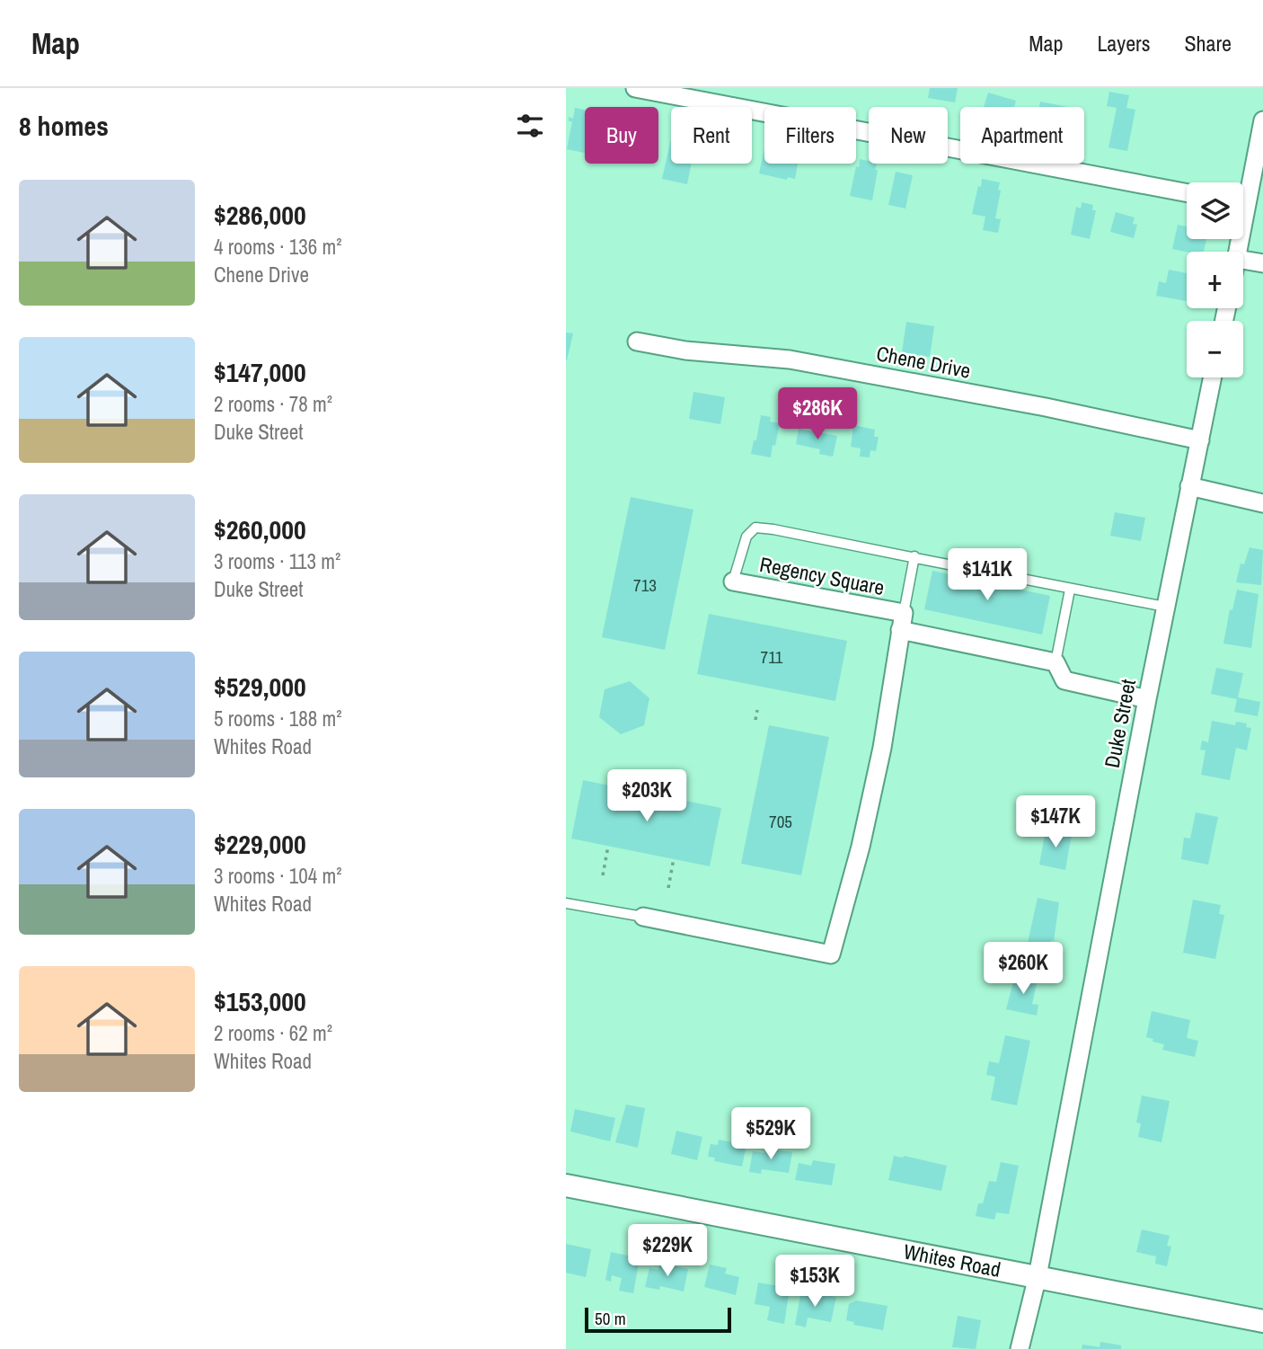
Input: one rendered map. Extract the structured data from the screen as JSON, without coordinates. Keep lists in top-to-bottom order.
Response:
{
  "streets": {
    "street": [
      "Chene Drive",
      "Regency Square",
      "Duke Street",
      "Whites Road"
    ]
  },
  "crossings": [
    ["Chene Drive", "Duke Street"],
    ["Duke Street", "Whites Road"]
  ],
  "house_numbers": ["713", "711", "705"],
  "scale_bar": "50 m",
  "page": {
    "header": "Map",
    "nav": ["Map", "Layers", "Share"],
    "heading": "8 homes",
    "chip": [
      "Buy",
      "Rent",
      "Filters",
      "New",
      "Apartment"
    ],
    "list": [
      {
        "name": "$286,000",
        "note": "4 rooms · 136 m² · Chene Drive"
      },
      {
        "name": "$147,000",
        "note": "2 rooms · 78 m² · Duke Street"
      },
      {
        "name": "$260,000",
        "note": "3 rooms · 113 m² · Duke Street"
      },
      {
        "name": "$529,000",
        "note": "5 rooms · 188 m² · Whites Road"
      },
      {
        "name": "$229,000",
        "note": "3 rooms · 104 m² · Whites Road"
      },
      {
        "name": "$153,000",
        "note": "2 rooms · 62 m² · Whites Road"
      }
    ],
    "map_buttons": ["+", "−"],
    "price": [
      "$286K",
      "$141K",
      "$203K",
      "$147K",
      "$260K",
      "$529K",
      "$229K",
      "$153K"
    ],
    "scale": "50 m"
  }
}
